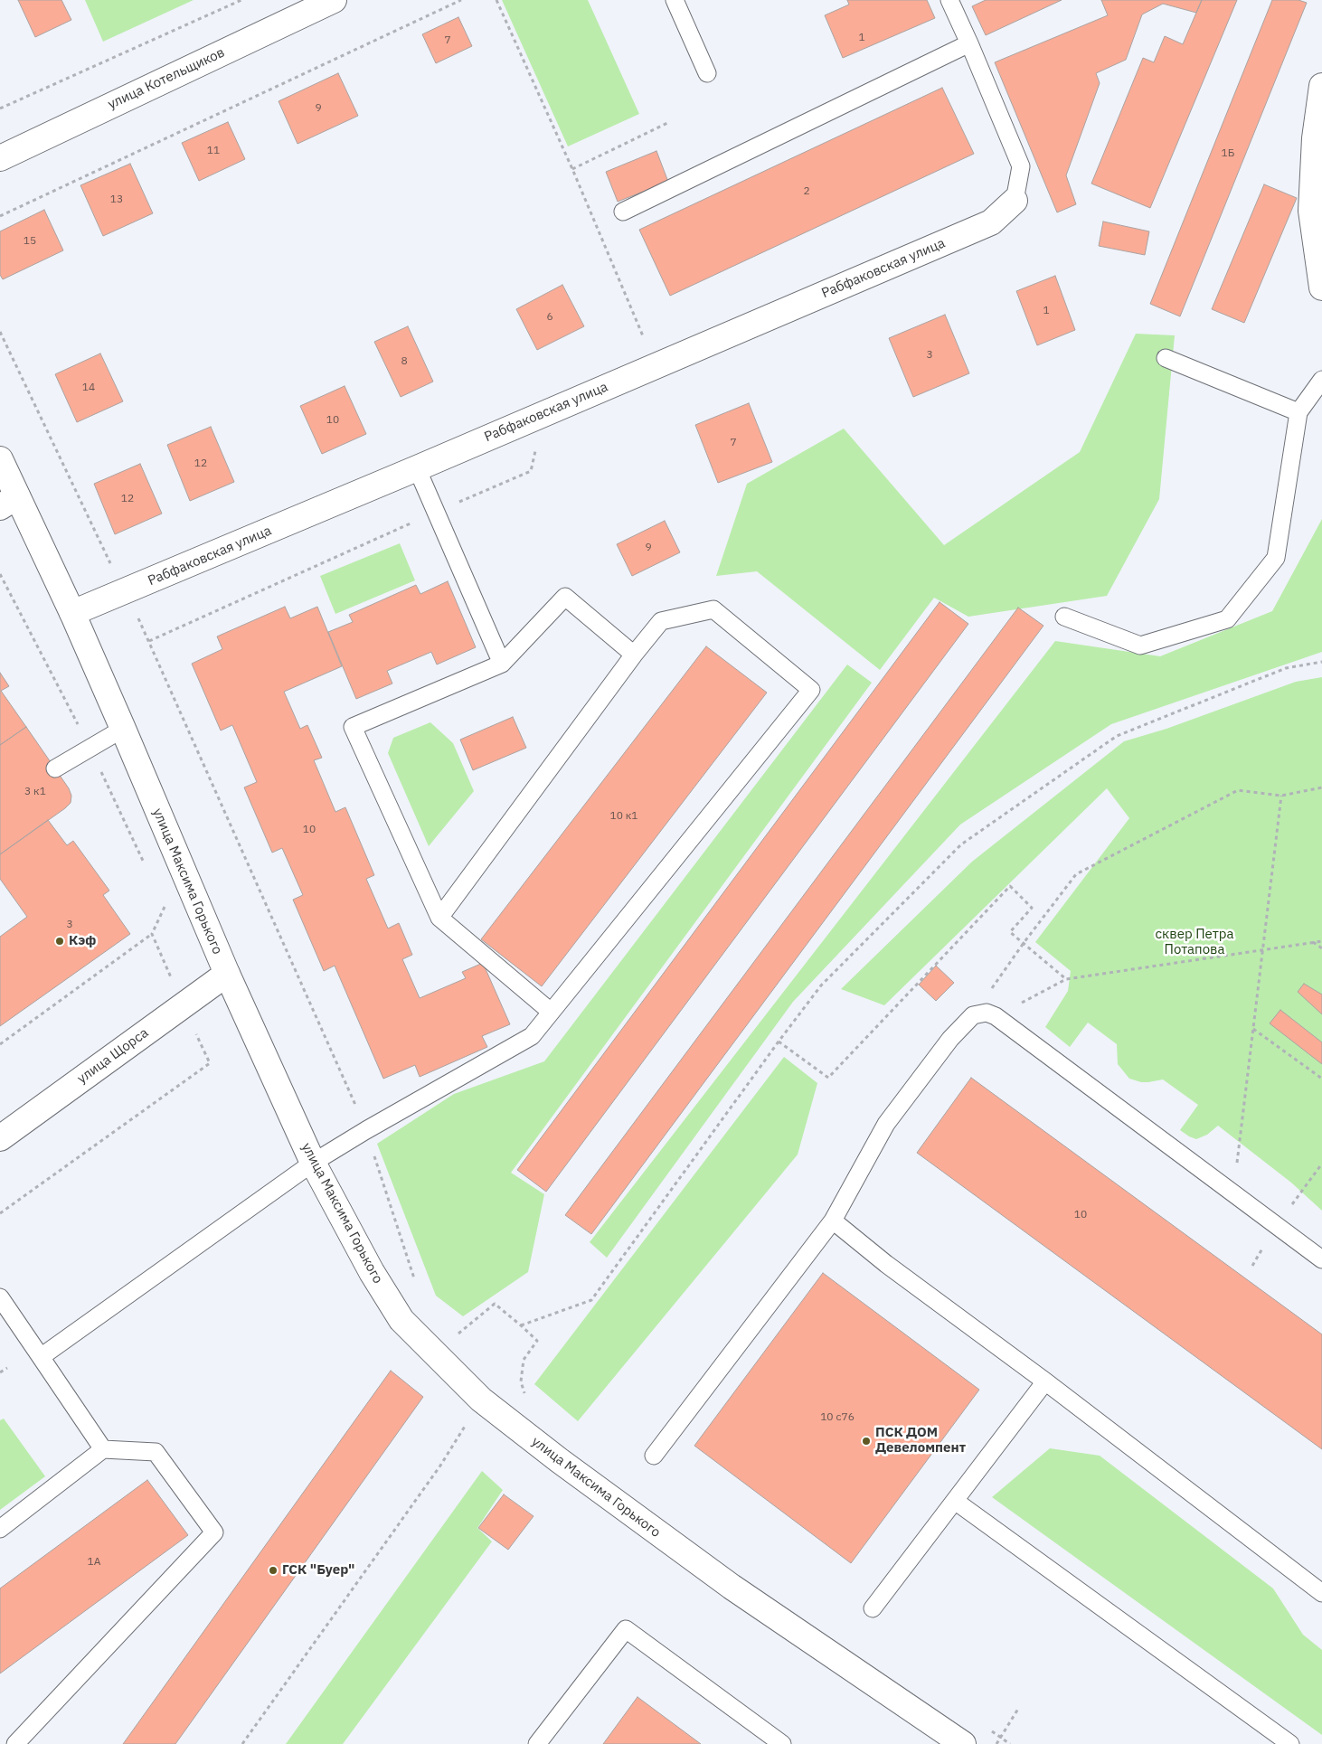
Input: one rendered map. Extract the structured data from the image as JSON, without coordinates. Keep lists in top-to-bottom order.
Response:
{
  "streets": {
    "street": [
      "улица Котельщиков",
      "Рабфаковская улица",
      "улица Максима Горького",
      "улица Щорса"
    ]
  },
  "crossings": [
    ["Рабфаковская улица", "улица Максима Горького"],
    ["улица Максима Горького", "улица Щорса"]
  ],
  "parks": ["сквер Петра Потапова"],
  "places": ["Кэф", "ПСК ДОМ Девеломпент", "ГСК \"Буер\""],
  "house_numbers": [
    "1",
    "7",
    "9",
    "11",
    "1Б",
    "2",
    "13",
    "15",
    "1",
    "6",
    "3",
    "8",
    "14",
    "10",
    "7",
    "12",
    "12",
    "9",
    "3 к1",
    "10 к1",
    "10",
    "3",
    "10",
    "10 с76",
    "1А"
  ]
}
